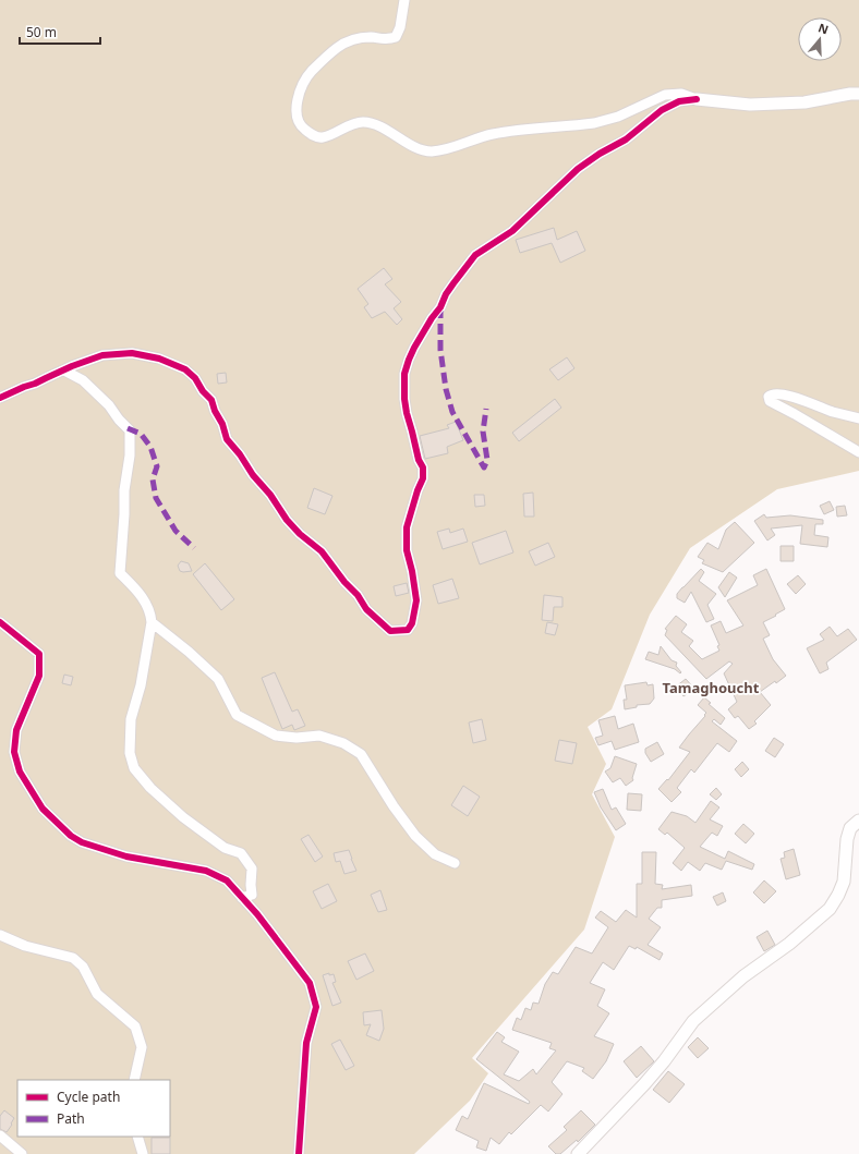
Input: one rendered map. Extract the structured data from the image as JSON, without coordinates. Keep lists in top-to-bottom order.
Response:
{
  "districts": ["Tamaghoucht"],
  "legend": ["Cycle path", "Path"],
  "scale_bar": "50 m",
  "north": "top"
}
